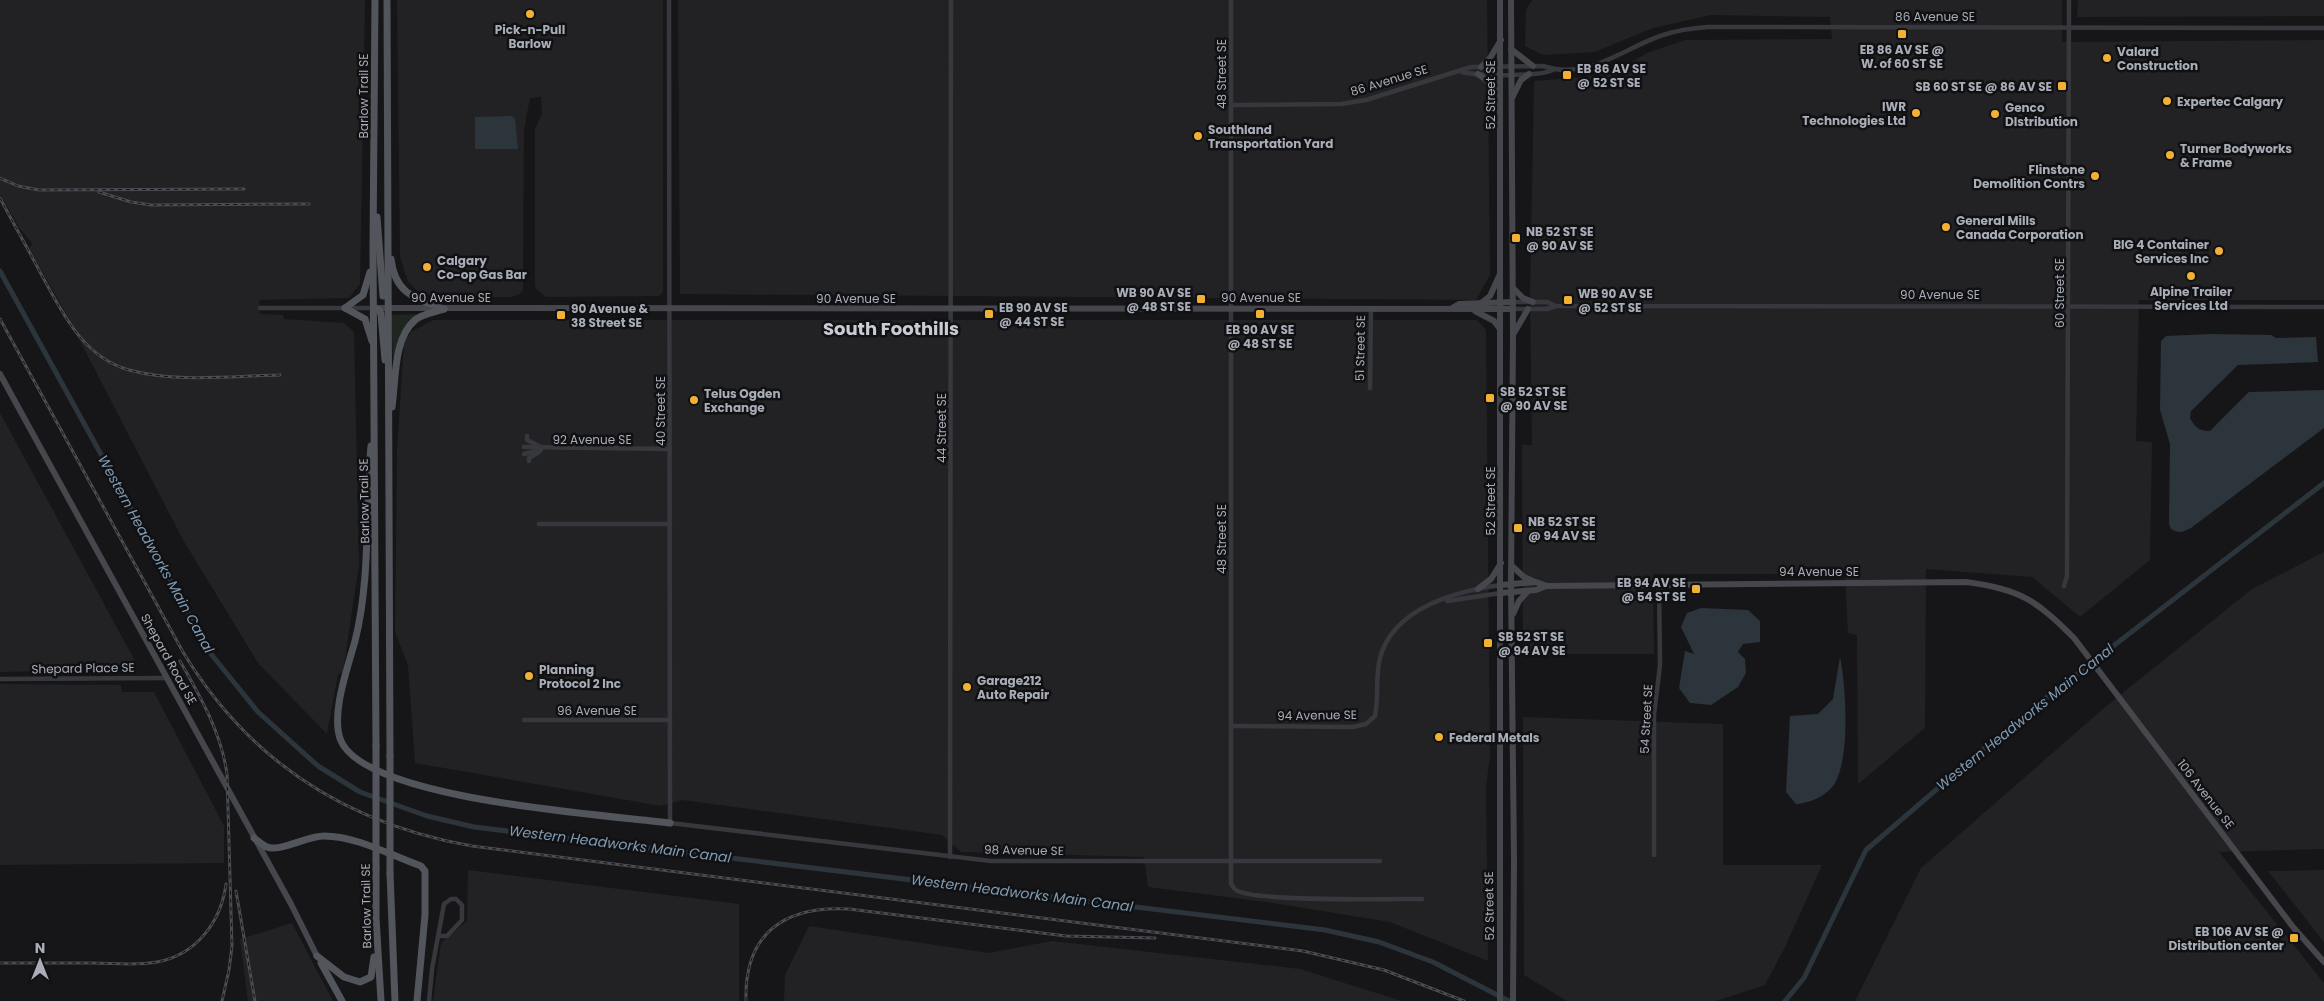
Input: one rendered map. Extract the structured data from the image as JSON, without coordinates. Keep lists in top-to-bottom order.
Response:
{
  "streets": {
    "main road": ["Barlow Trail SE"],
    "street": [
      "86 Avenue SE",
      "48 Street SE",
      "52 Street SE",
      "60 Street SE",
      "90 Avenue SE",
      "51 Street SE",
      "40 Street SE",
      "44 Street SE",
      "92 Avenue SE",
      "94 Avenue SE",
      "Shepard Road SE",
      "Shepard Place SE",
      "96 Avenue SE",
      "54 Street SE",
      "106 Avenue SE",
      "98 Avenue SE"
    ]
  },
  "crossings": [
    ["86 Avenue SE", "48 Street SE"],
    ["86 Avenue SE", "52 Street SE"],
    ["86 Avenue SE", "60 Street SE"],
    ["48 Street SE", "90 Avenue SE"],
    ["48 Street SE", "94 Avenue SE"],
    ["48 Street SE", "98 Avenue SE"],
    ["52 Street SE", "90 Avenue SE"],
    ["52 Street SE", "94 Avenue SE"],
    ["Barlow Trail SE", "90 Avenue SE"],
    ["60 Street SE", "90 Avenue SE"],
    ["90 Avenue SE", "51 Street SE"],
    ["90 Avenue SE", "40 Street SE"],
    ["90 Avenue SE", "44 Street SE"],
    ["40 Street SE", "92 Avenue SE"],
    ["40 Street SE", "96 Avenue SE"],
    ["40 Street SE", "98 Avenue SE"],
    ["44 Street SE", "98 Avenue SE"],
    ["94 Avenue SE", "54 Street SE"],
    ["94 Avenue SE", "106 Avenue SE"],
    ["Shepard Road SE", "Shepard Place SE"]
  ],
  "districts": ["South Foothills"],
  "water": ["Western Headworks Main Canal"],
  "places": {
    "other": [
      "Pick-n-Pull Barlow",
      "Valard Construction",
      "Expertec Calgary",
      "IWR Technologies Ltd",
      "Genco DIstribution",
      "Southland Transportation Yard",
      "Turner Bodyworks & Frame",
      "Flinstone Demolition Contrs",
      "General Mills Canada Corporation",
      "BIG 4 Container Services Inc",
      "Calgary Co-op Gas Bar",
      "Alpine Trailer Services Ltd",
      "Telus Ogden Exchange",
      "Planning Protocol 2 Inc",
      "Garage212 Auto Repair",
      "Federal Metals"
    ],
    "transit": [
      "EB 86 AV SE @ W. of 60 ST SE",
      "EB 86 AV SE @ 52 ST SE",
      "SB 60 ST SE @ 86 AV SE",
      "NB 52 ST SE @ 90 AV SE",
      "WB 90 AV SE @ 48 ST SE",
      "WB 90 AV SE @ 52 ST SE",
      "EB 90 AV SE @ 44 ST SE",
      "EB 90 AV SE @ 48 ST SE",
      "90 Avenue & 38 Street SE",
      "SB 52 ST SE @ 90 AV SE",
      "NB 52 ST SE @ 94 AV SE",
      "EB 94 AV SE @ 54 ST SE",
      "SB 52 ST SE @ 94 AV SE",
      "EB 106 AV SE @ Distribution center"
    ]
  },
  "north": "top"
}
